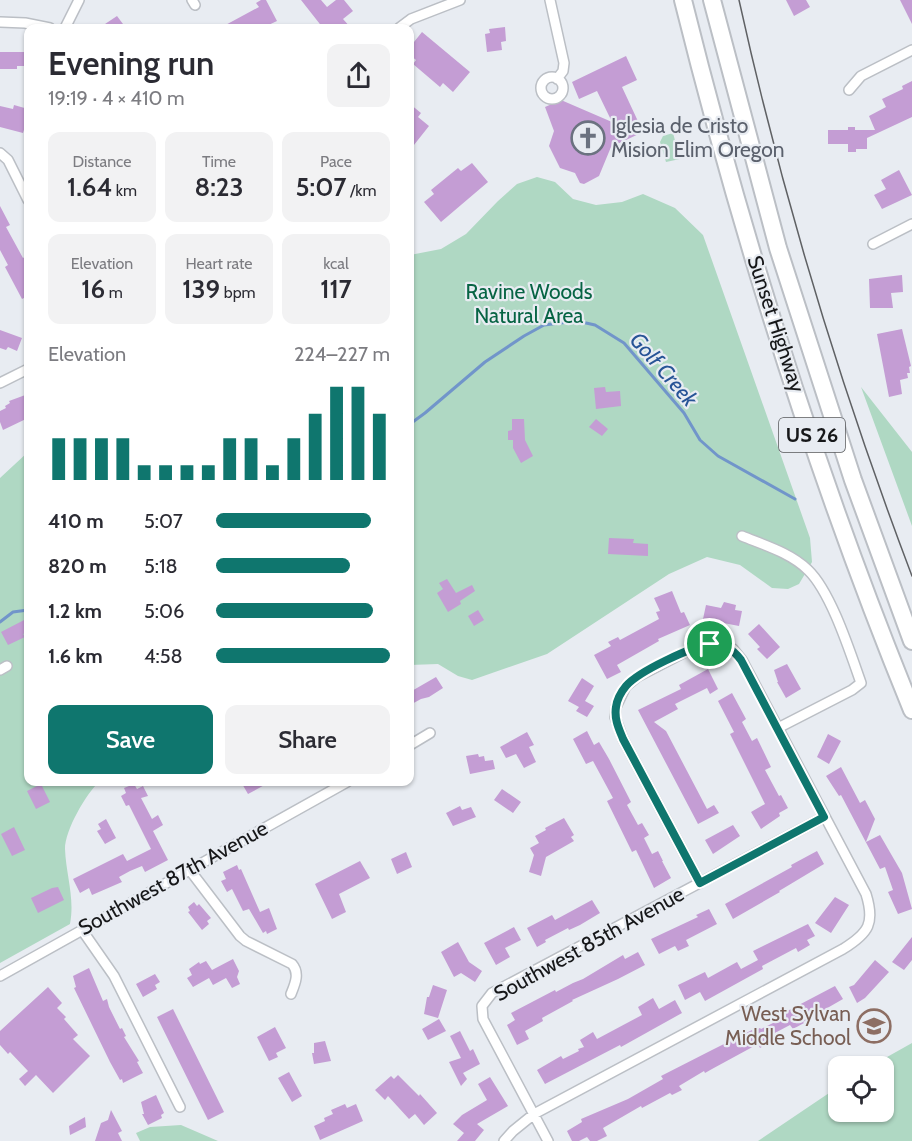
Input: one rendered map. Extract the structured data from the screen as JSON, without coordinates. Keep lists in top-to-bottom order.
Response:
{
  "streets": {
    "highway": ["Sunset Highway", "US 26"],
    "street": ["Southwest 87th Avenue", "Southwest 85th Avenue"]
  },
  "water": ["Golf Creek"],
  "parks": ["Ravine Woods Natural Area"],
  "places": {
    "church": ["Iglesia de Cristo Mision Elim Oregon"],
    "school or university": ["West Sylvan Middle School"]
  },
  "page": {
    "heading": ["Evening run", "19:19 · 4 × 410 m"],
    "stats": [
      ["Distance", "1.64 km"],
      ["Time", "8:23"],
      ["Pace", "5:07 /km"],
      ["Elevation", "16 m"],
      ["Heart rate", "139 bpm"],
      ["kcal", "117"]
    ],
    "chart": ["Elevation", "224–227 m"],
    "list": [
      {
        "name": "410 m",
        "note": "5:07"
      },
      {
        "name": "820 m",
        "note": "5:18"
      },
      {
        "name": "1.2 km",
        "note": "5:06"
      },
      {
        "name": "1.6 km",
        "note": "4:58"
      }
    ],
    "buttons": ["Save", "Share"]
  }
}
